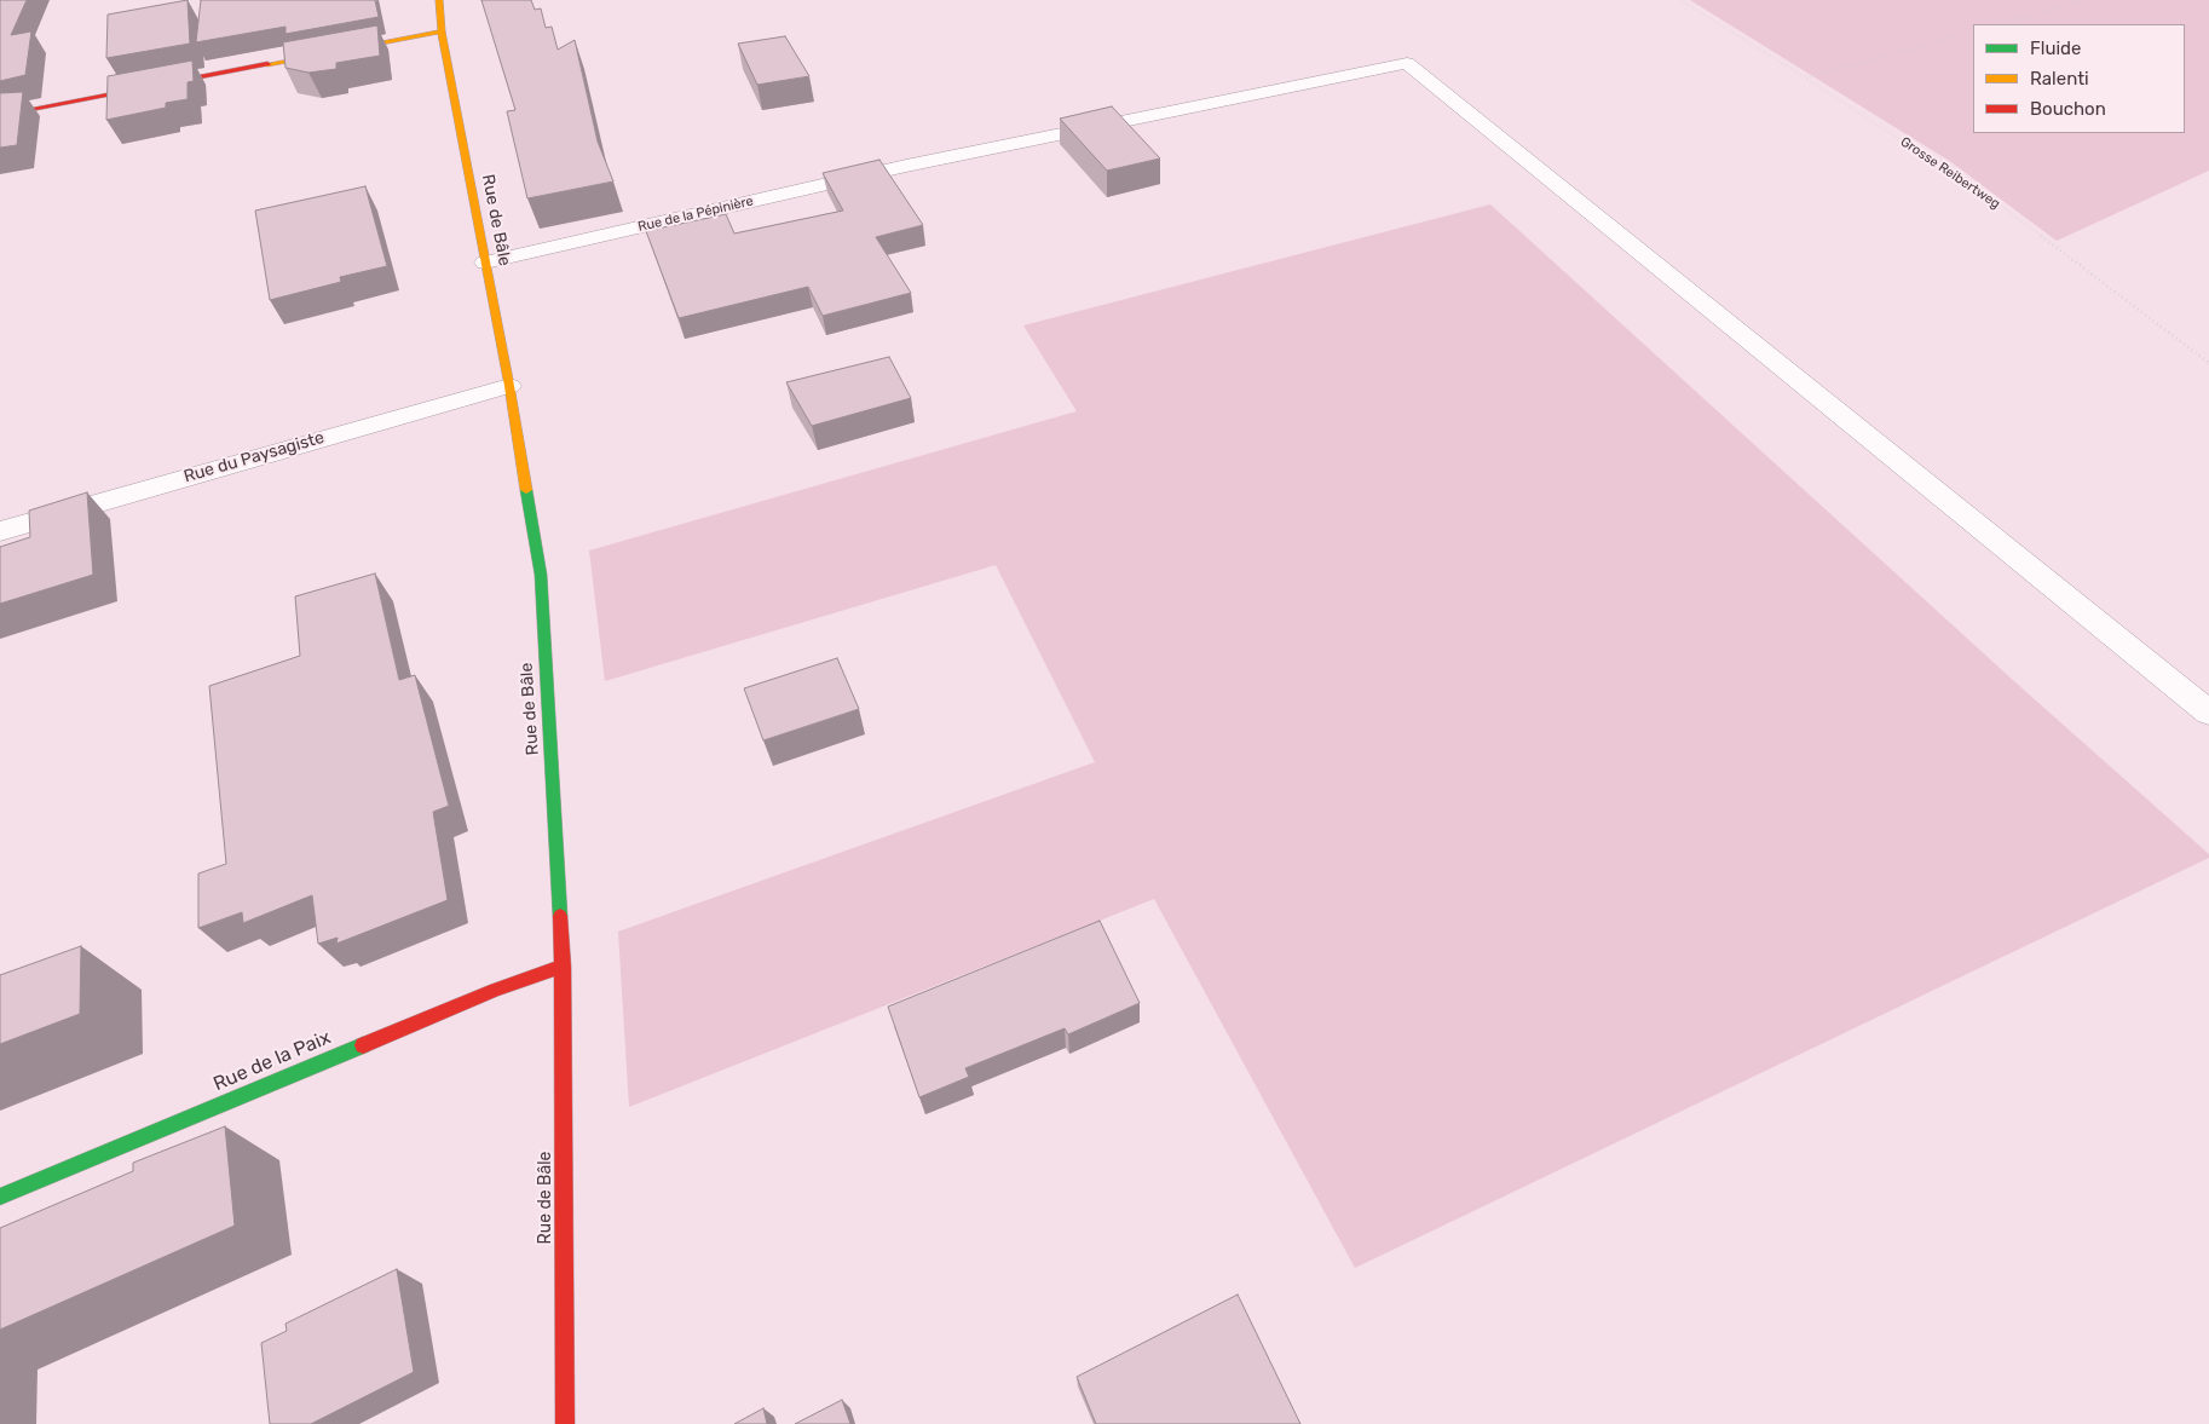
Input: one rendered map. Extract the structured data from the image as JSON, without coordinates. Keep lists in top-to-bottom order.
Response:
{
  "streets": {
    "street": ["Rue de Bâle", "Rue de la Paix"],
    "lane": ["Rue de la Pépinière", "Rue du Paysagiste"],
    "path": ["Grosse Reibertweg"]
  },
  "crossings": [
    ["Rue de la Pépinière", "Rue de Bâle"],
    ["Rue de Bâle", "Rue du Paysagiste"],
    ["Rue de Bâle", "Rue de la Paix"]
  ],
  "legend": ["Fluide", "Ralenti", "Bouchon"]
}
